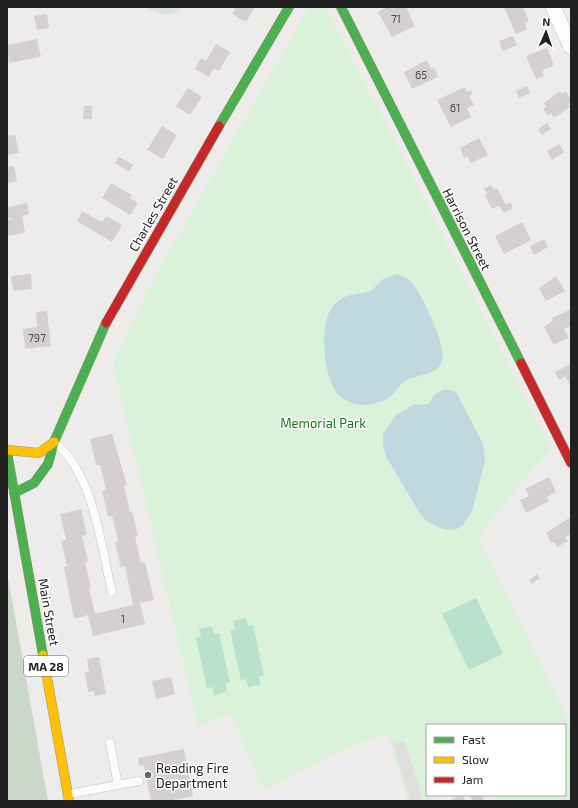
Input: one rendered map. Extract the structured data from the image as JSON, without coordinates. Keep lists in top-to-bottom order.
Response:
{
  "streets": {
    "street": [
      "Charles Street",
      "Harrison Street",
      "Main Street",
      "MA 28"
    ]
  },
  "crossings": [
    ["Charles Street", "Main Street"]
  ],
  "parks": ["Memorial Park"],
  "places": ["Reading Fire Department"],
  "house_numbers": [
    "71",
    "65",
    "61",
    "797",
    "1"
  ],
  "legend": ["Fast", "Slow", "Jam"],
  "north": "top"
}
